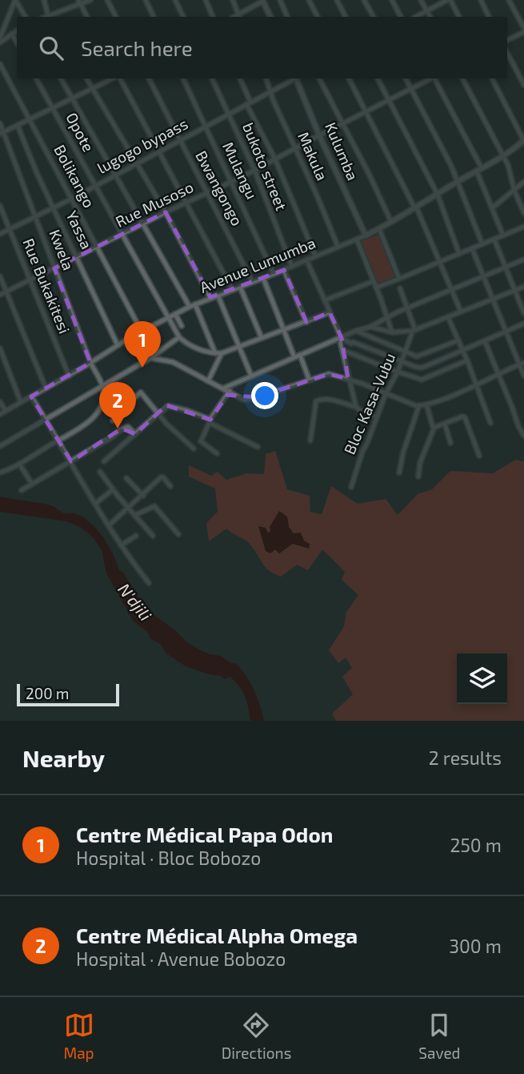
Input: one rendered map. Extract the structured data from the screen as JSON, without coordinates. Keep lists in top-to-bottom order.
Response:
{
  "streets": {
    "street": [
      "Opote",
      "lugogo bypass",
      "Kulumba",
      "Makula",
      "bukoto street",
      "Mulangu",
      "Bolikango",
      "Bwangongo",
      "Rue Musoso",
      "Yassa",
      "Kwela",
      "Avenue Lumumba",
      "Rue Bukakitesi",
      "Bloc Kasa-Vubu"
    ]
  },
  "crossings": [
    ["Opote", "lugogo bypass"],
    ["Opote", "Rue Musoso"],
    ["Opote", "Avenue Lumumba"],
    ["lugogo bypass", "Makula"],
    ["lugogo bypass", "bukoto street"],
    ["lugogo bypass", "Mulangu"],
    ["lugogo bypass", "Bolikango"],
    ["lugogo bypass", "Bwangongo"],
    ["lugogo bypass", "Yassa"],
    ["lugogo bypass", "Kwela"],
    ["lugogo bypass", "Rue Bukakitesi"],
    ["Kulumba", "Rue Musoso"],
    ["Kulumba", "Avenue Lumumba"],
    ["Makula", "Rue Musoso"],
    ["Makula", "Avenue Lumumba"],
    ["bukoto street", "Rue Musoso"],
    ["bukoto street", "Avenue Lumumba"],
    ["Mulangu", "Rue Musoso"],
    ["Mulangu", "Avenue Lumumba"],
    ["Bolikango", "Rue Musoso"],
    ["Bolikango", "Avenue Lumumba"],
    ["Bwangongo", "Rue Musoso"],
    ["Bwangongo", "Avenue Lumumba"],
    ["Rue Musoso", "Yassa"],
    ["Rue Musoso", "Kwela"],
    ["Rue Musoso", "Rue Bukakitesi"],
    ["Yassa", "Avenue Lumumba"],
    ["Kwela", "Avenue Lumumba"],
    ["Avenue Lumumba", "Rue Bukakitesi"],
    ["Avenue Lumumba", "Bloc Kasa-Vubu"]
  ],
  "water": ["N'djili"],
  "scale_bar": "200 m",
  "page": {
    "search": "Search here",
    "pins": ["1", "2"],
    "scale": "200 m",
    "heading": ["Nearby", "2 results"],
    "list": [
      {
        "mark": "1",
        "name": "Centre Médical Papa Odon",
        "note": "Hospital · Bloc Bobozo",
        "value": "250 m"
      },
      {
        "mark": "2",
        "name": "Centre Médical Alpha Omega",
        "note": "Hospital · Avenue Bobozo",
        "value": "300 m"
      }
    ],
    "nav": ["Map", "Directions", "Saved"]
  }
}
